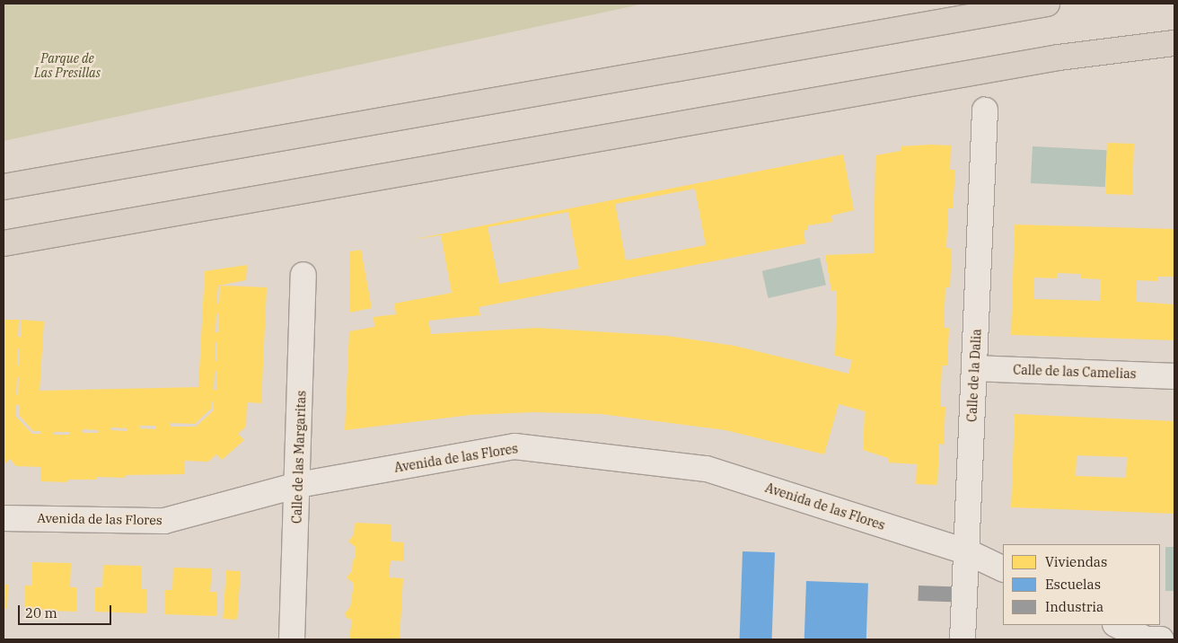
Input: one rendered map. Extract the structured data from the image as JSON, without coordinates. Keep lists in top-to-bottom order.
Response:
{
  "streets": {
    "street": [
      "Calle de las Camelias",
      "Calle de la Dalia",
      "Calle de las Margaritas",
      "Avenida de las Flores"
    ]
  },
  "crossings": [
    ["Calle de las Camelias", "Calle de la Dalia"],
    ["Calle de la Dalia", "Avenida de las Flores"],
    ["Calle de las Margaritas", "Avenida de las Flores"]
  ],
  "parks": ["Parque de Las Presillas"],
  "legend": ["Viviendas", "Escuelas", "Industria"],
  "scale_bar": "20 m"
}
